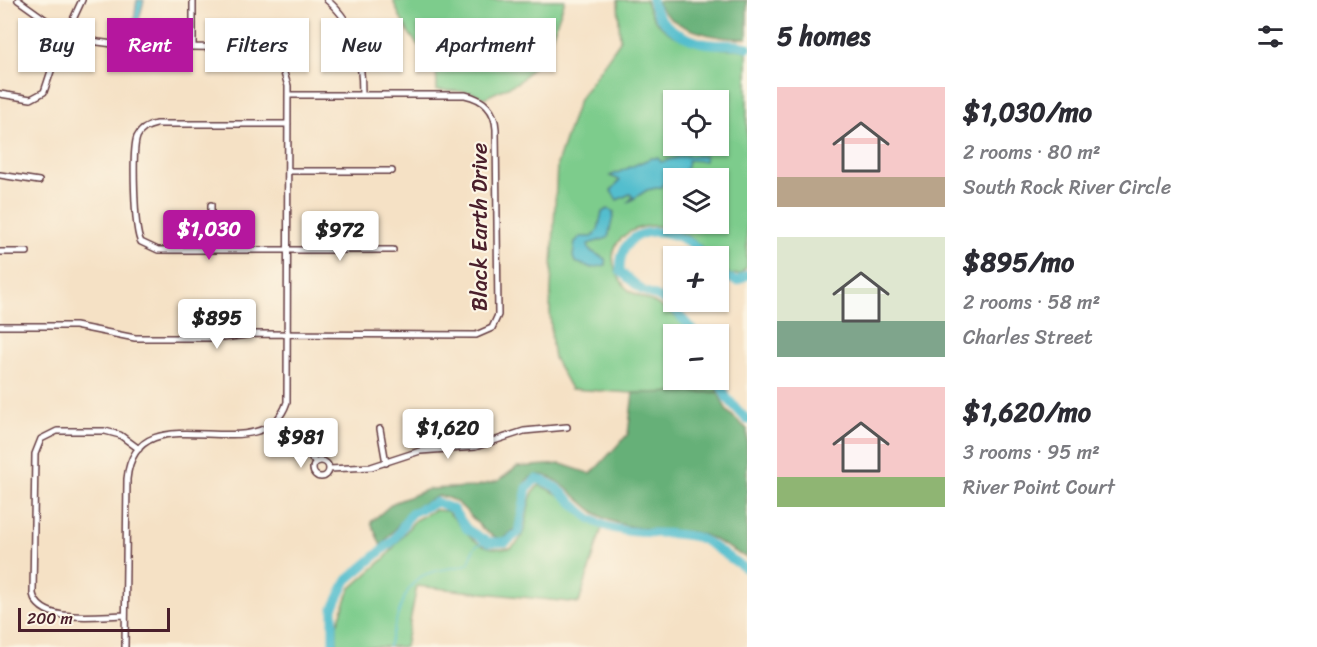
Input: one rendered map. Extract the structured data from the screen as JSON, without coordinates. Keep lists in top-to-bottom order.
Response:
{
  "streets": {
    "street": ["Black Earth Drive"]
  },
  "scale_bar": "200 m",
  "page": {
    "heading": "5 homes",
    "chip": [
      "Buy",
      "Rent",
      "Filters",
      "New",
      "Apartment"
    ],
    "list": [
      {
        "name": "$1,030/mo",
        "note": "2 rooms · 80 m² · South Rock River Circle"
      },
      {
        "name": "$895/mo",
        "note": "2 rooms · 58 m² · Charles Street"
      },
      {
        "name": "$1,620/mo",
        "note": "3 rooms · 95 m² · River Point Court"
      }
    ],
    "map_buttons": ["+", "−"],
    "price": [
      "$1,030",
      "$972",
      "$895",
      "$1,620",
      "$981"
    ],
    "scale": "200 m"
  }
}
